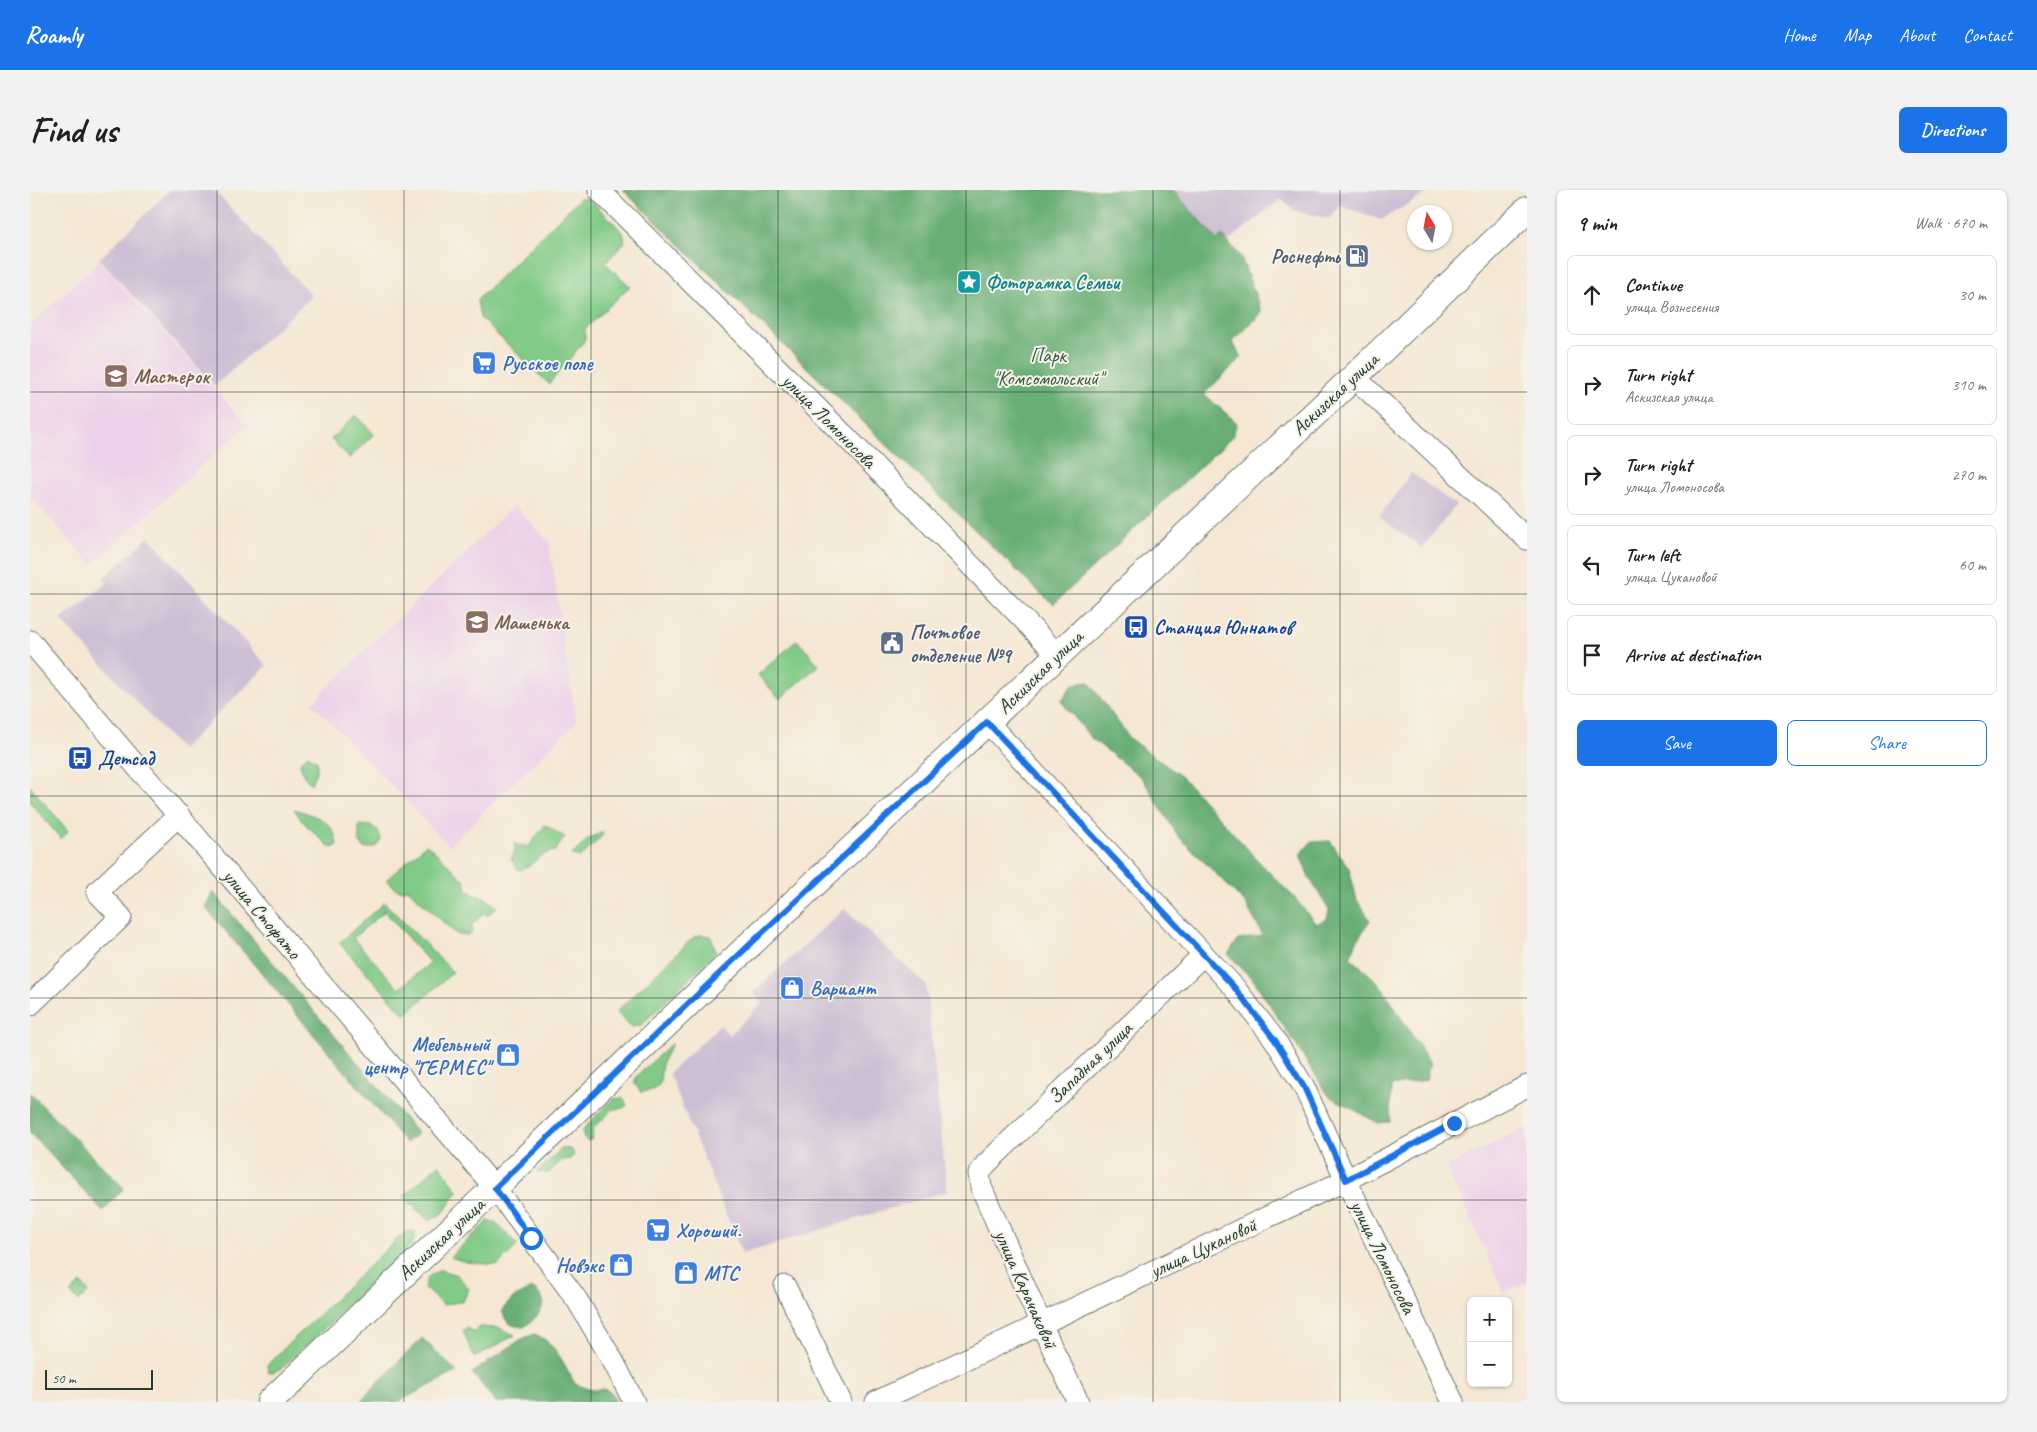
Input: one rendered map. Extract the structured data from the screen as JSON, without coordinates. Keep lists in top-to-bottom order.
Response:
{
  "streets": {
    "main road": ["Аскизская улица"],
    "street": [
      "улица Ломоносова",
      "улица Стофато",
      "Западная улица",
      "улица Цукановой",
      "улица Карачаковой"
    ]
  },
  "crossings": [
    ["Аскизская улица", "улица Ломоносова"],
    ["Аскизская улица", "улица Стофато"],
    ["улица Ломоносова", "Западная улица"],
    ["улица Ломоносова", "улица Цукановой"],
    ["Западная улица", "улица Карачаковой"],
    ["улица Цукановой", "улица Карачаковой"]
  ],
  "parks": ["Парк \"Комсомольский\""],
  "places": {
    "fuel station": ["Роснефть"],
    "place": ["Фоторамка Семьи"],
    "supermarket": ["Русское поле", "Хороший."],
    "school or university": ["Мастерок", "Машенька"],
    "bus stop": ["Станция Юннатов", "Детсад"],
    "public building": ["Почтовое отделение №9"],
    "shop": [
      "Вариант",
      "Мебельный центр \"ГЕРМЕС\"",
      "Новэкс",
      "МТС"
    ]
  },
  "scale_bar": "50 m",
  "north": "top",
  "page": {
    "header": "Roamly",
    "nav": [
      "Home",
      "Map",
      "About",
      "Contact"
    ],
    "buttons": [
      "Directions",
      ["Save", "Share"]
    ],
    "title": "Find us",
    "heading": ["9 min", "Walk · 670 m"],
    "list": [
      ["Continue", "улица Вознесения", "30 m"],
      ["Turn right", "Аскизская улица", "310 m"],
      ["Turn right", "улица Ломоносова", "270 m"],
      ["Turn left", "улица Цукановой", "60 m"],
      "Arrive at destination"
    ],
    "map_buttons": ["+", "−"],
    "scale": "50 m"
  }
}
